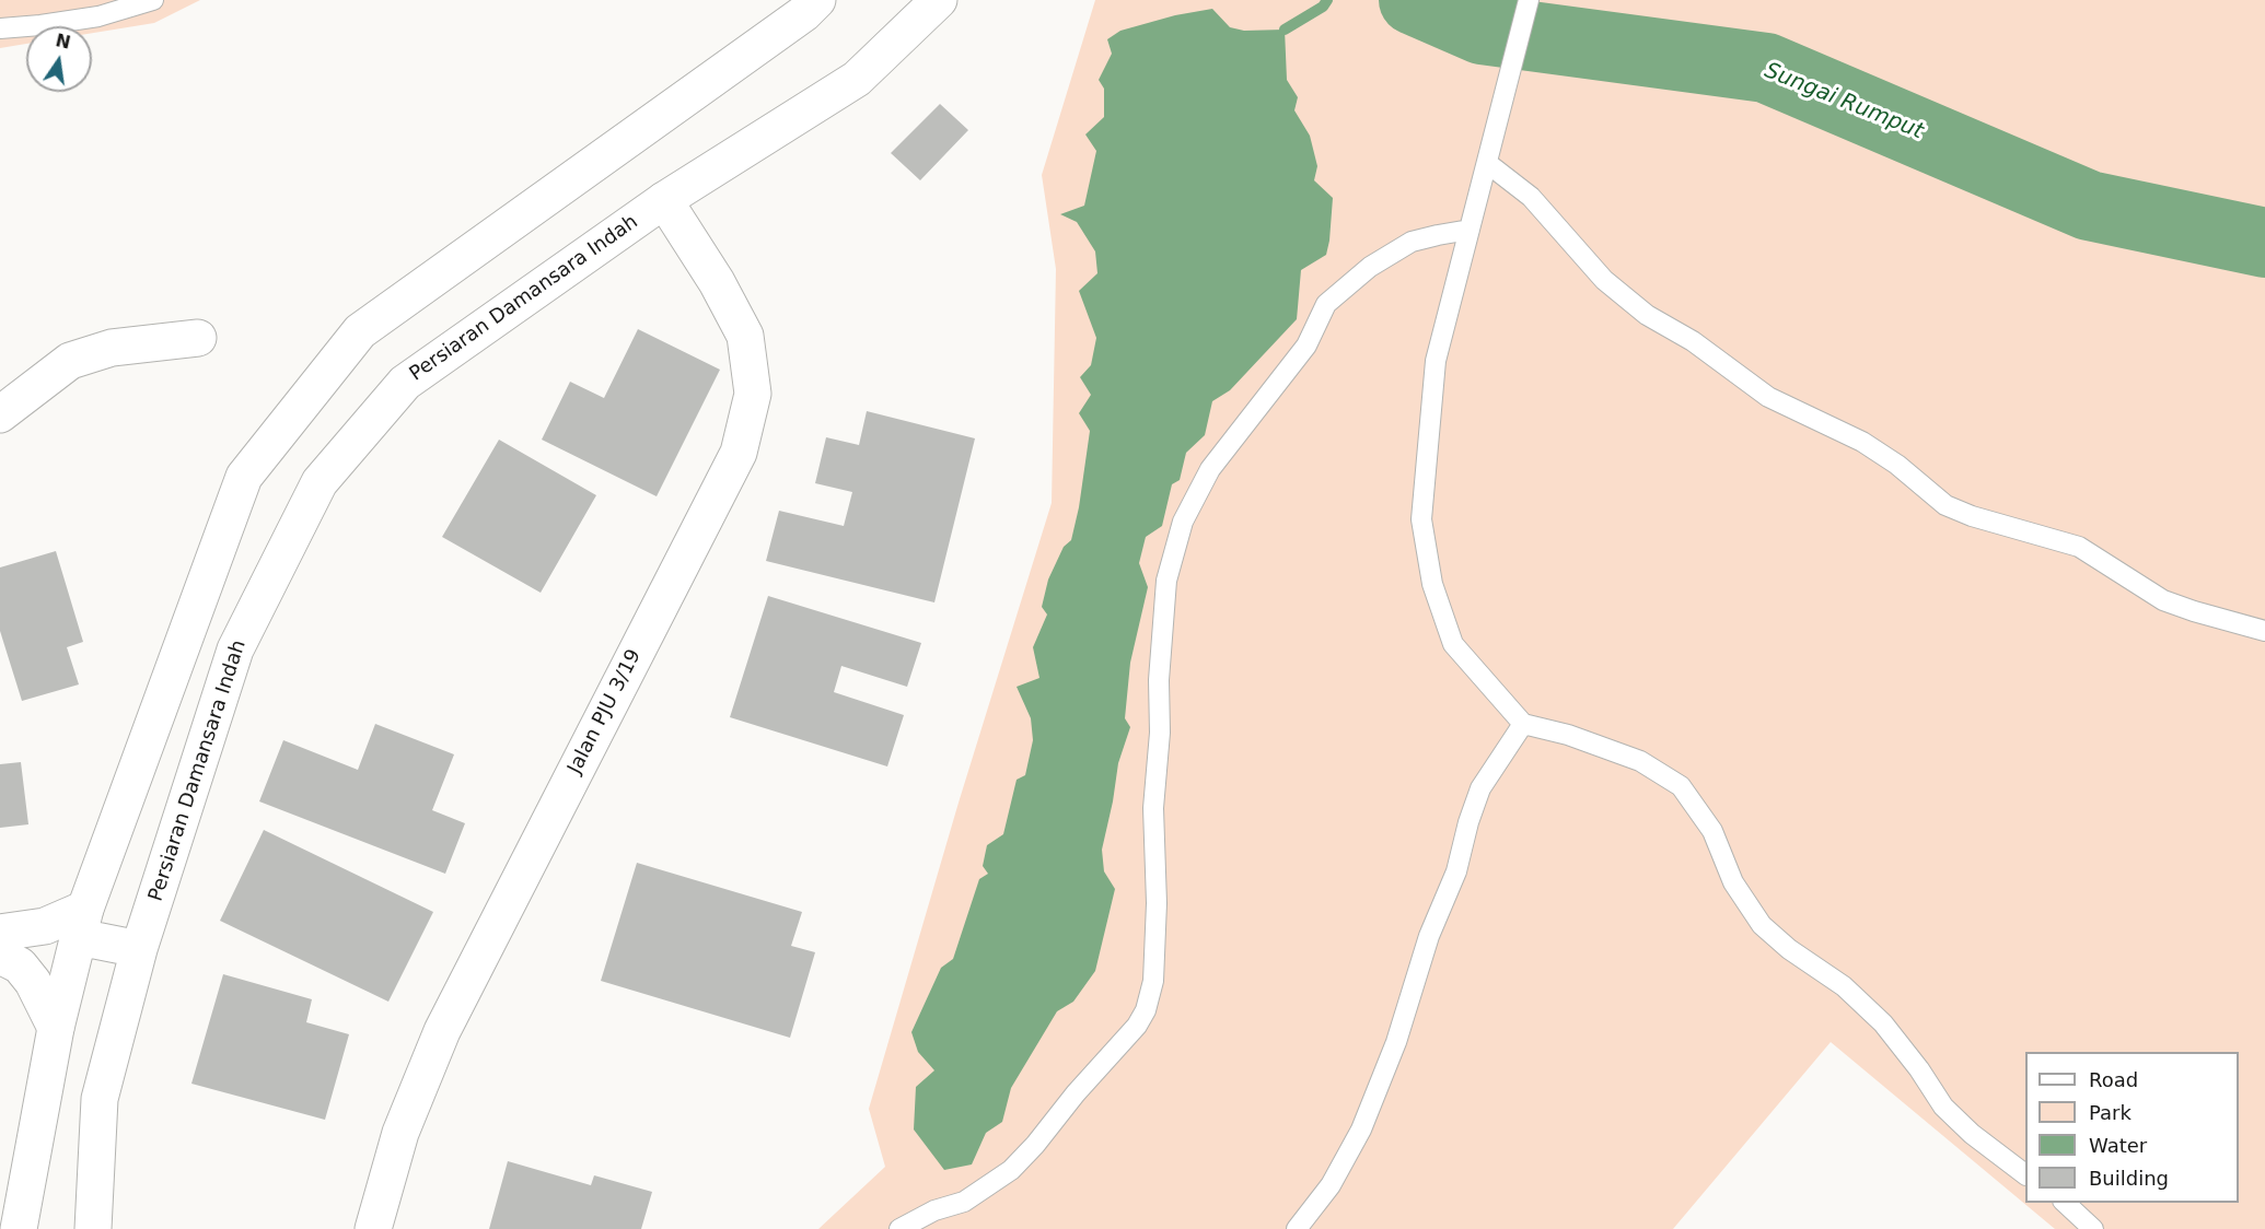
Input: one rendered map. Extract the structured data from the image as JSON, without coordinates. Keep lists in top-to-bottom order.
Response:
{
  "streets": {
    "main road": ["Persiaran Damansara Indah", "Jalan PJU 3/19"]
  },
  "crossings": [
    ["Persiaran Damansara Indah", "Jalan PJU 3/19"]
  ],
  "water": ["Sungai Rumput"],
  "legend": [
    "Road",
    "Park",
    "Water",
    "Building"
  ],
  "north": "top"
}
